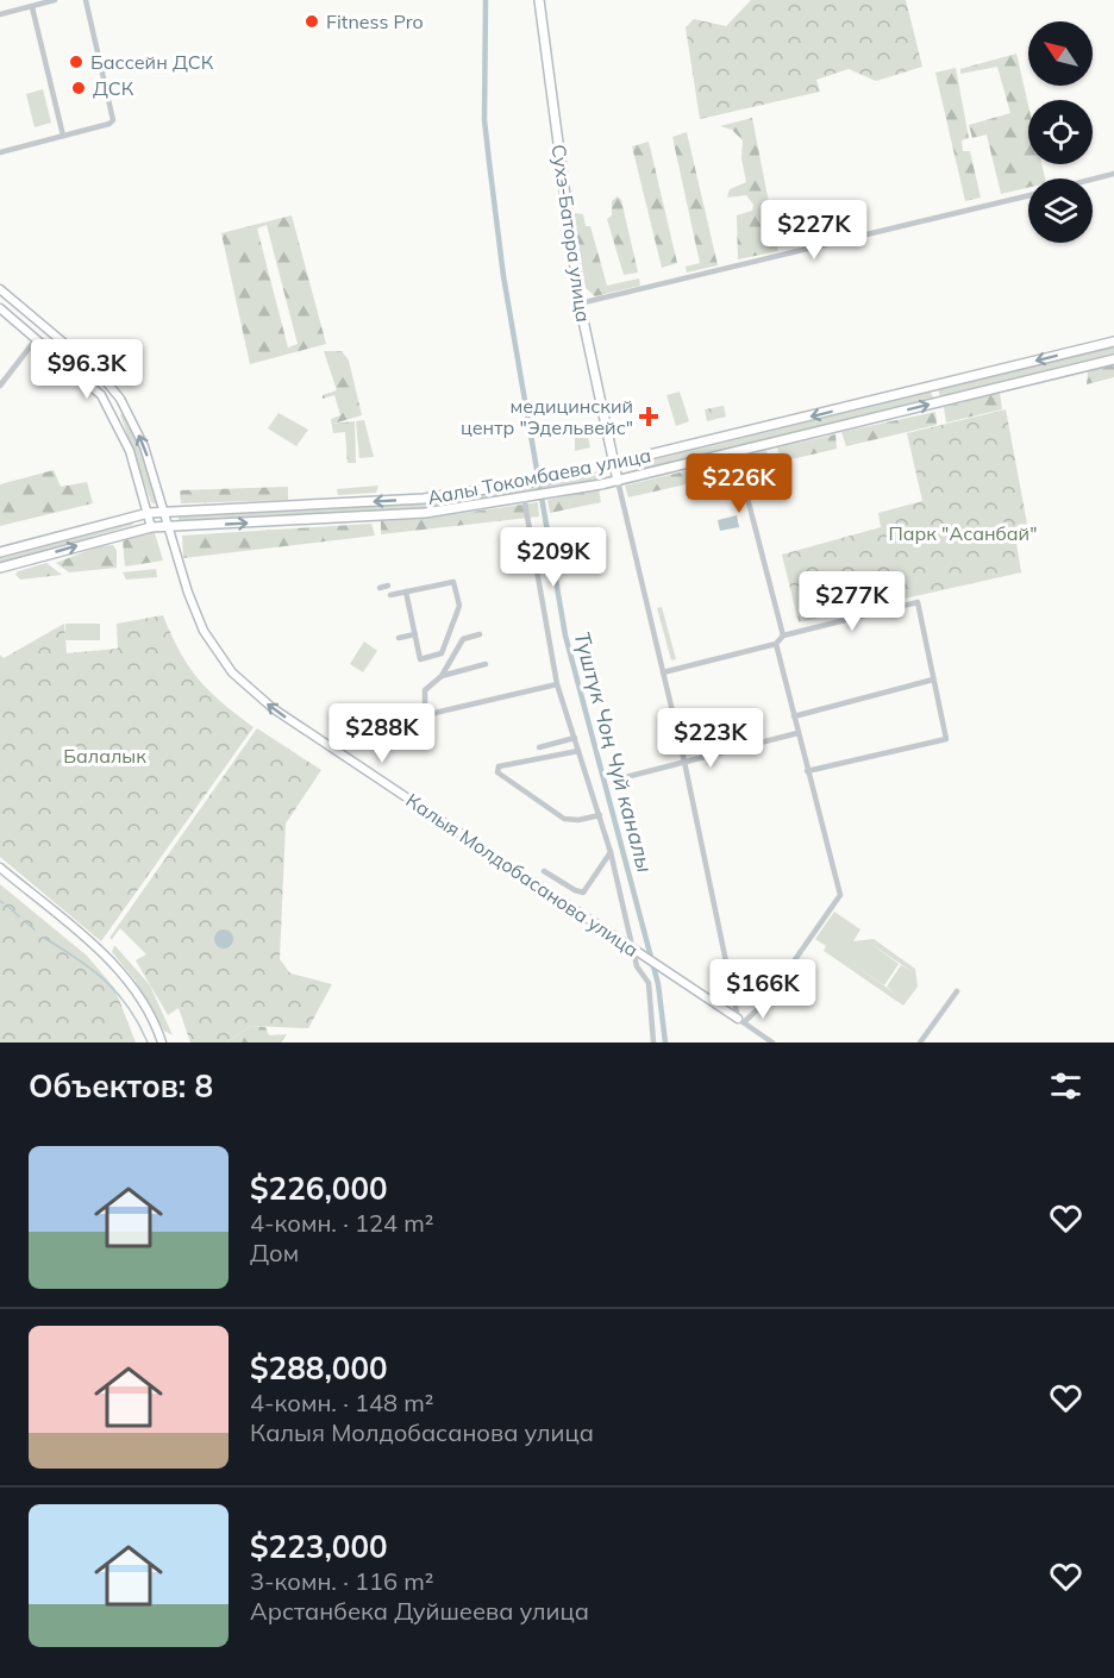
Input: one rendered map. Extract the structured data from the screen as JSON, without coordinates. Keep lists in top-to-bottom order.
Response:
{
  "streets": {
    "main road": ["Сухэ-Батора улица", "Аалы Токомбаева улица", "Калыя Молдобасанова улица"]
  },
  "crossings": [
    ["Сухэ-Батора улица", "Аалы Токомбаева улица"],
    ["Аалы Токомбаева улица", "Калыя Молдобасанова улица"]
  ],
  "one_way": ["Калыя Молдобасанова улица"],
  "water": ["Түштүк Чоң Чүй каналы"],
  "parks": ["Парк \"Асанбай\"", "Балалык"],
  "places": {
    "other": ["Fitness Pro", "Бассейн ДСК", "ДСК"],
    "health": ["медицинский центр \"Эдельвейс\""]
  },
  "north": "top left",
  "page": {
    "price": [
      "$227K",
      "$96.3K",
      "$226K",
      "$209K",
      "$277K",
      "$288K",
      "$223K",
      "$166K"
    ],
    "heading": "Объектов: 8",
    "list": [
      {
        "name": "$226,000",
        "note": "4-комн. · 124 m² · Дом"
      },
      {
        "name": "$288,000",
        "note": "4-комн. · 148 m² · Калыя Молдобасанова улица"
      },
      {
        "name": "$223,000",
        "note": "3-комн. · 116 m² · Арстанбека Дуйшеева улица"
      }
    ]
  }
}
